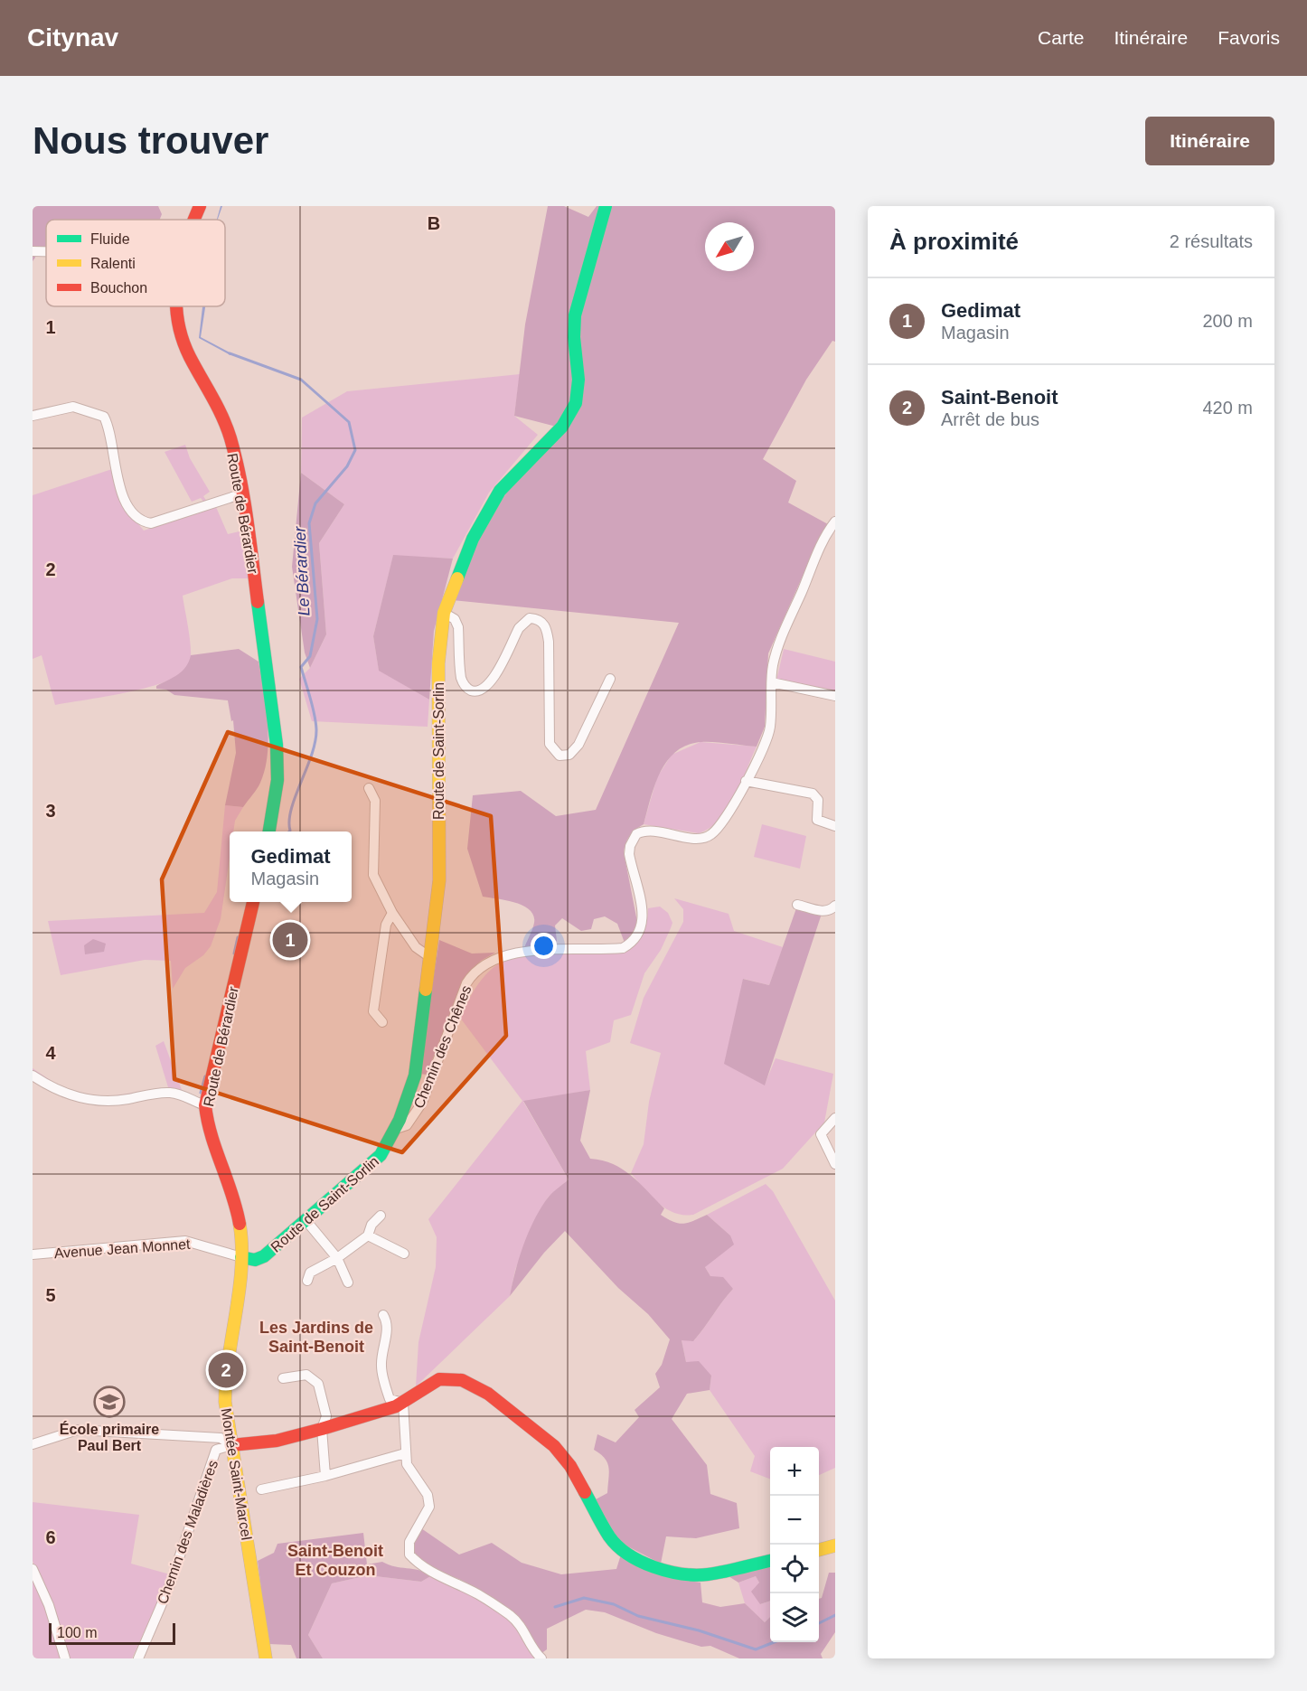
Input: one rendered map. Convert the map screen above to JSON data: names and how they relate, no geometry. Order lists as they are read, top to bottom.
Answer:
{
  "streets": {
    "street": [
      "Route de Bérardier",
      "Route de Saint-Sorlin",
      "Chemin des Chênes",
      "Avenue Jean Monnet",
      "Montée Saint-Marcel",
      "Chemin des Maladières"
    ]
  },
  "crossings": [
    ["Route de Bérardier", "Route de Saint-Sorlin"],
    ["Route de Bérardier", "Avenue Jean Monnet"],
    ["Route de Bérardier", "Montée Saint-Marcel"],
    ["Route de Saint-Sorlin", "Chemin des Chênes"],
    ["Route de Saint-Sorlin", "Avenue Jean Monnet"],
    ["Route de Saint-Sorlin", "Montée Saint-Marcel"],
    ["Avenue Jean Monnet", "Montée Saint-Marcel"],
    ["Montée Saint-Marcel", "Chemin des Maladières"]
  ],
  "districts": ["Les Jardins de Saint-Benoit", "Saint-Benoit Et Couzon"],
  "water": ["Le Bérardier"],
  "places": {
    "school or university": ["École primaire Paul Bert"]
  },
  "legend": ["Fluide", "Ralenti", "Bouchon"],
  "scale_bar": "100 m",
  "north": "bottom left",
  "page": {
    "header": "Citynav",
    "nav": ["Carte", "Itinéraire", "Favoris"],
    "buttons": "Itinéraire",
    "title": "Nous trouver",
    "heading": ["À proximité", "2 résultats"],
    "list": [
      {
        "mark": "1",
        "name": "Gedimat",
        "note": "Magasin",
        "value": "200 m"
      },
      {
        "mark": "2",
        "name": "Saint-Benoit",
        "note": "Arrêt de bus",
        "value": "420 m"
      }
    ],
    "popup": ["Gedimat", "Magasin"],
    "pins": ["1", "2"],
    "map_buttons": ["+", "−"],
    "scale": "100 m"
  },
  "grid": {
    "columns": ["B"],
    "rows": [
      "1",
      "2",
      "3",
      "4",
      "5",
      "6"
    ]
  }
}
